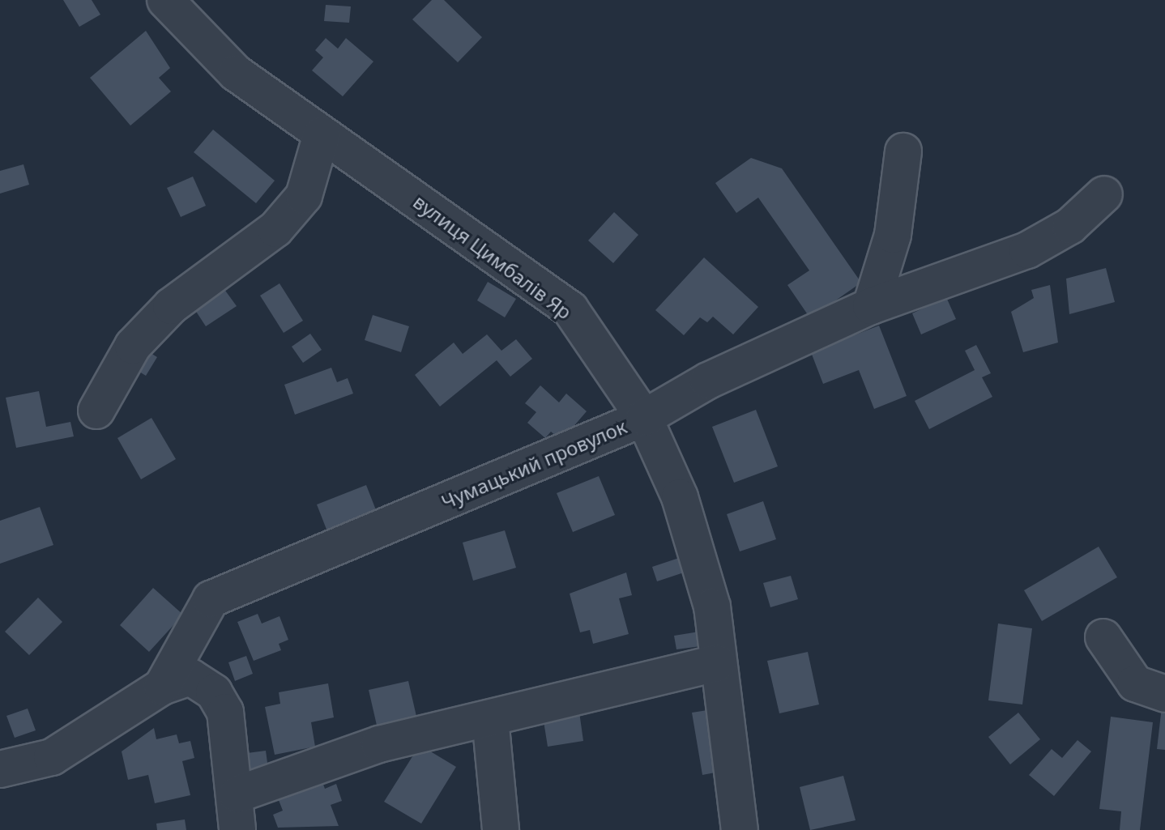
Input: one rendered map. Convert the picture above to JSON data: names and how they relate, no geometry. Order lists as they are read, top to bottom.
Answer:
{
  "streets": {
    "street": ["вулиця Цимбалів Яр", "Чумацький провулок"]
  },
  "crossings": [
    ["вулиця Цимбалів Яр", "Чумацький провулок"]
  ]
}
